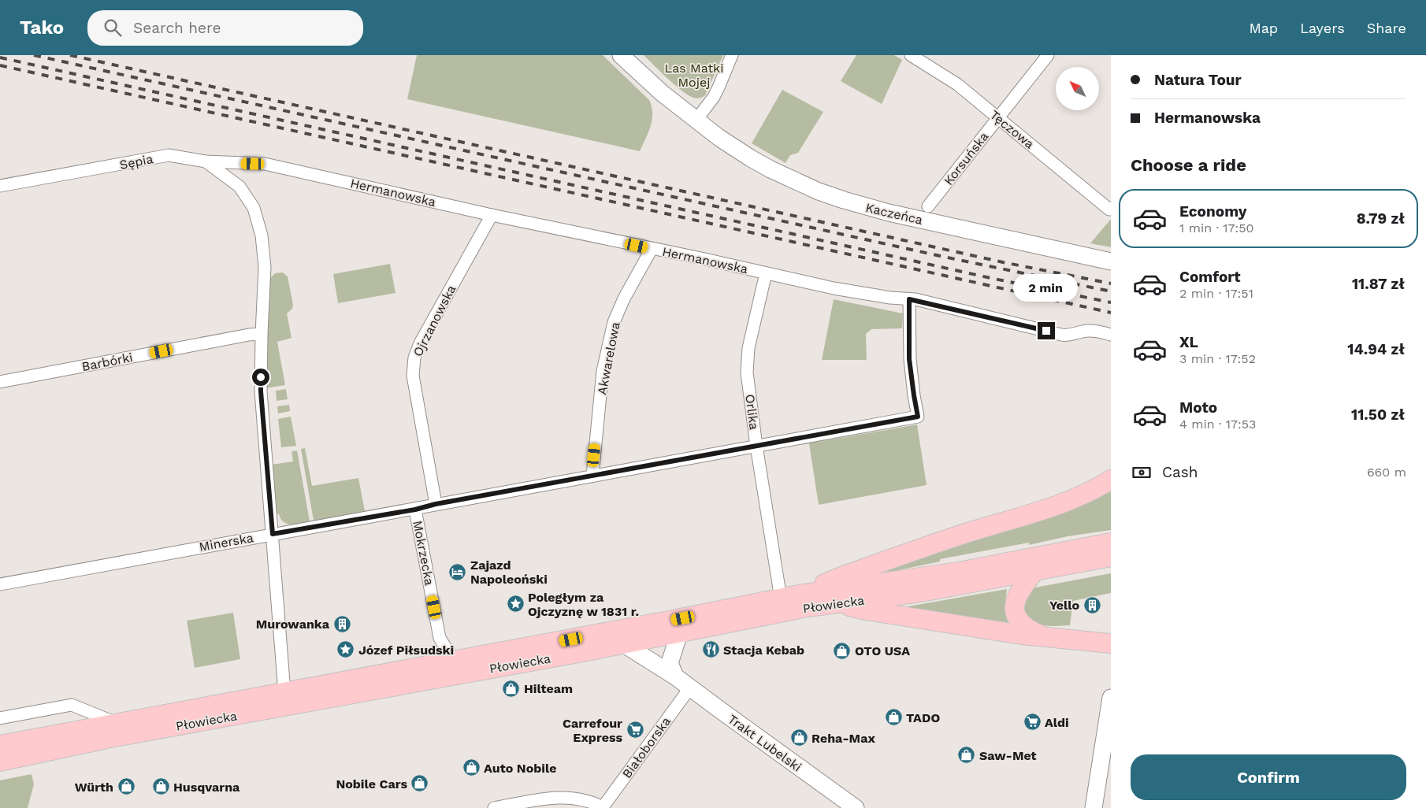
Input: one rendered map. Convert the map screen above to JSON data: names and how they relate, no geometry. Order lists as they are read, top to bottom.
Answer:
{
  "streets": {
    "main road": ["Płowiecka"],
    "street": [
      "Tęczowa",
      "Korsuńska",
      "Sępia",
      "Hermanowska",
      "Kaczeńca",
      "Ojrzanowska",
      "Akwarelowa",
      "Barbórki",
      "Orlika",
      "Minerska",
      "Mokrzecka",
      "Trakt Lubelski",
      "Białoborska"
    ]
  },
  "crossings": [
    ["Tęczowa", "Korsuńska"],
    ["Sępia", "Hermanowska"],
    ["Sępia", "Barbórki"],
    ["Sępia", "Minerska"],
    ["Sępia", "Płowiecka"],
    ["Hermanowska", "Ojrzanowska"],
    ["Hermanowska", "Akwarelowa"],
    ["Hermanowska", "Orlika"],
    ["Hermanowska", "Minerska"],
    ["Ojrzanowska", "Minerska"],
    ["Akwarelowa", "Minerska"],
    ["Orlika", "Minerska"],
    ["Orlika", "Płowiecka"],
    ["Minerska", "Mokrzecka"],
    ["Mokrzecka", "Płowiecka"],
    ["Płowiecka", "Trakt Lubelski"],
    ["Trakt Lubelski", "Białoborska"]
  ],
  "parks": ["Las Matki Mojej"],
  "places": {
    "hotel": ["Zajazd Napoleoński"],
    "place": ["Poległym za Ojczyznę w 1831 r.", "Józef Piłsudski"],
    "building": ["Yello", "Murowanka"],
    "restaurant": ["Stacja Kebab"],
    "shop": [
      "OTO USA",
      "Hilteam",
      "TADO",
      "Reha-Max",
      "Saw-Met",
      "Auto Nobile",
      "Nobile Cars",
      "Würth",
      "Husqvarna"
    ],
    "supermarket": ["Aldi", "Carrefour Express"]
  },
  "north": "top left",
  "page": {
    "header": "Tako",
    "search": "Search here",
    "nav": ["Map", "Layers", "Share"],
    "banner": ["Natura Tour", "Hermanowska"],
    "heading": "Choose a ride",
    "list": [
      {
        "name": "Economy",
        "note": "1 min · 17:50",
        "value": "8.79 zł"
      },
      {
        "name": "Comfort",
        "note": "2 min · 17:51",
        "value": "11.87 zł"
      },
      {
        "name": "XL",
        "note": "3 min · 17:52",
        "value": "14.94 zł"
      },
      {
        "name": "Moto",
        "note": "4 min · 17:53",
        "value": "11.50 zł"
      }
    ],
    "bubble": "2 min",
    "pay": ["Cash", "660 m"],
    "buttons": "Confirm"
  }
}
